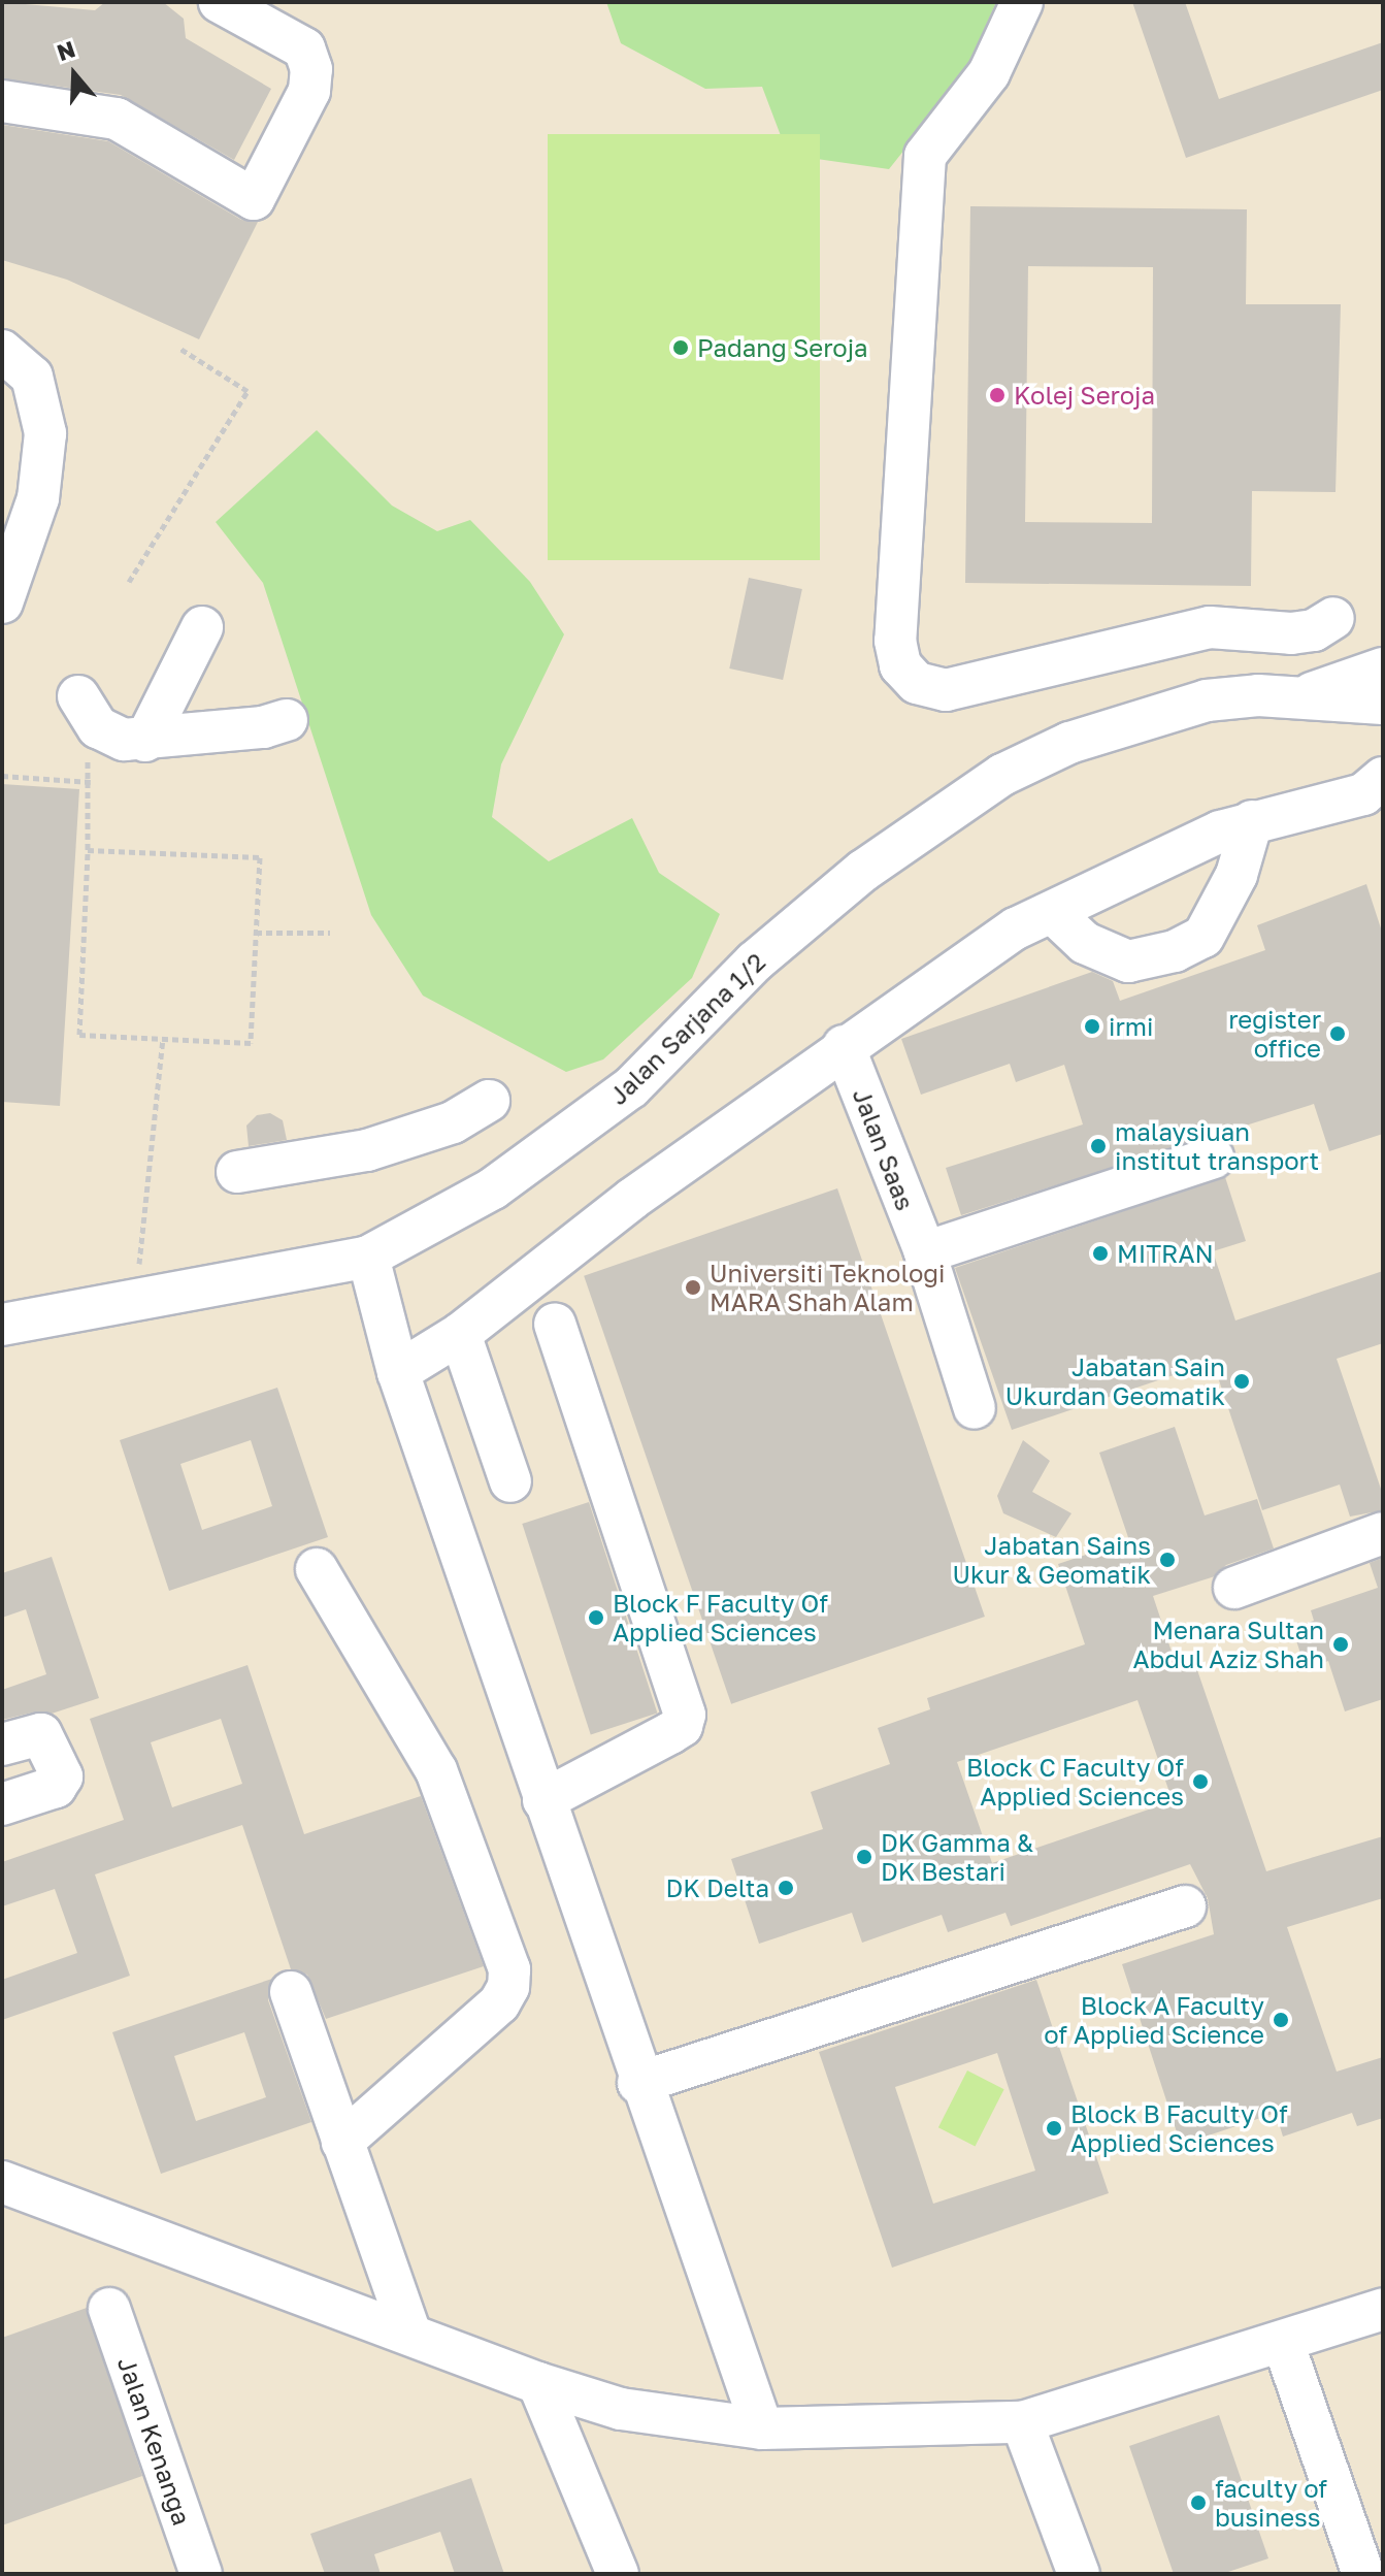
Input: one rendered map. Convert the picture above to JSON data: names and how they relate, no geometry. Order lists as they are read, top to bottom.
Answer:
{
  "streets": {
    "street": ["Jalan Sarjana 1/2", "Jalan Saas", "Jalan Kenanga"]
  },
  "places": [
    "Padang Seroja",
    "Kolej Seroja",
    "irmi",
    "register office",
    "malaysiuan institut transport",
    "MITRAN",
    "Universiti Teknologi MARA Shah Alam",
    "Jabatan Sain Ukurdan Geomatik",
    "Jabatan Sains Ukur & Geomatik",
    "Block F Faculty Of Applied Sciences",
    "Menara Sultan Abdul Aziz Shah",
    "Block C Faculty Of Applied Sciences",
    "DK Gamma & DK Bestari",
    "DK Delta",
    "Block A Faculty of Applied Science",
    "Block B Faculty Of Applied Sciences",
    "faculty of business"
  ],
  "north": "top"
}
